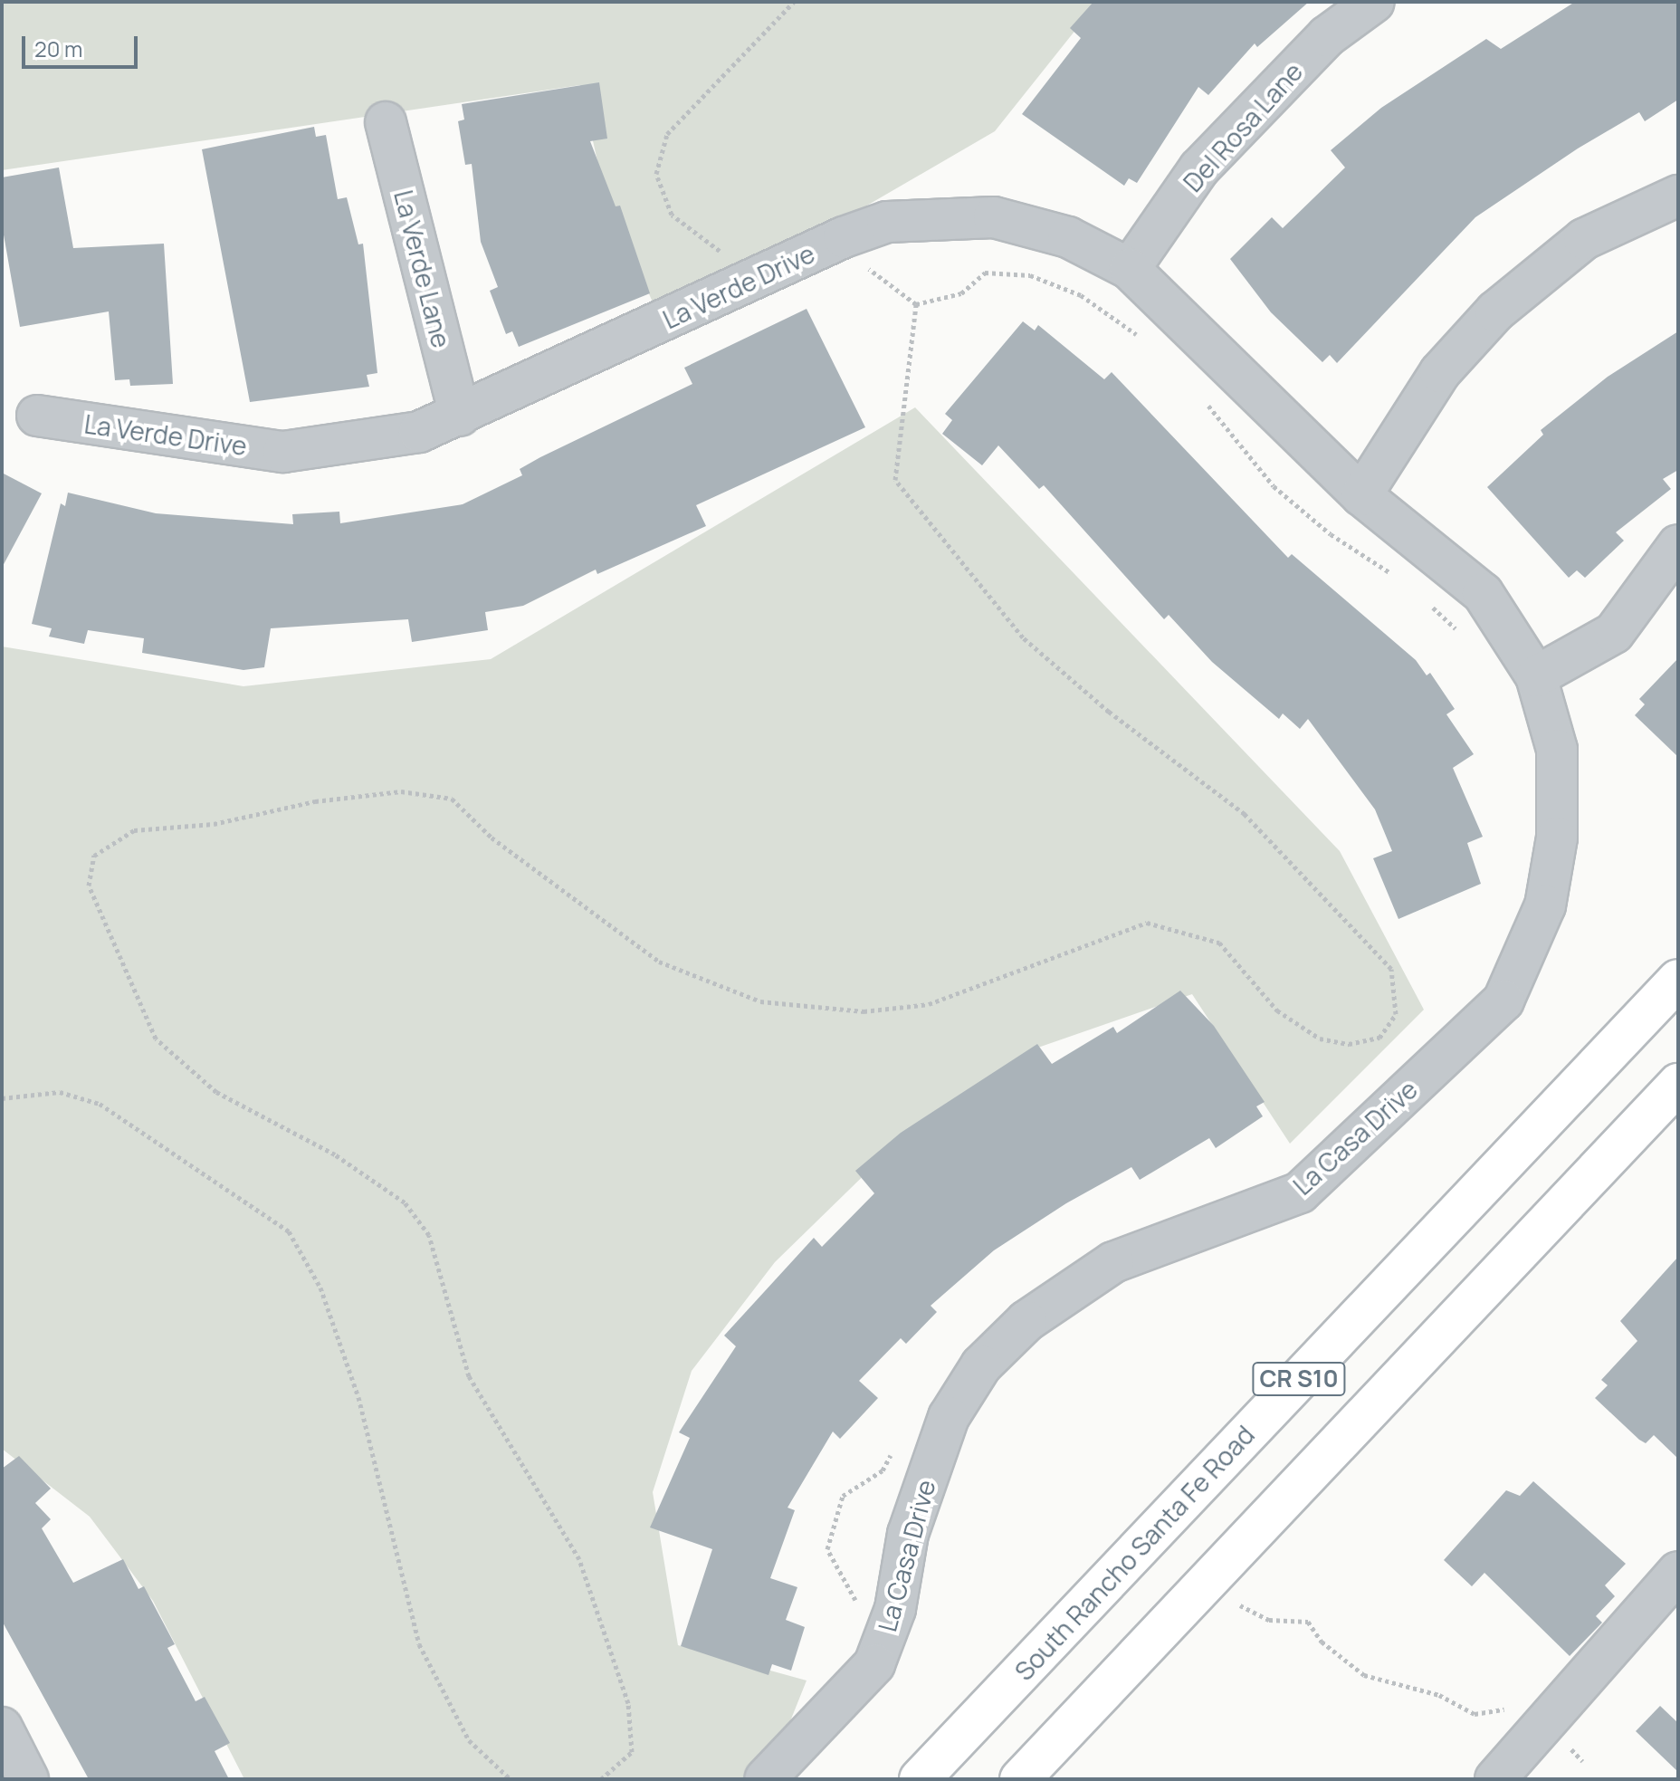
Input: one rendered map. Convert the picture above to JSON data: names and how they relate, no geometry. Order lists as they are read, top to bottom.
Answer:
{
  "streets": {
    "main road": ["CR S10", "South Rancho Santa Fe Road"],
    "street": [
      "Del Rosa Lane",
      "La Verde Lane",
      "La Verde Drive",
      "La Casa Drive"
    ]
  },
  "crossings": [
    ["Del Rosa Lane", "La Verde Drive"],
    ["La Verde Lane", "La Verde Drive"],
    ["La Verde Drive", "La Casa Drive"]
  ],
  "scale_bar": "20 m"
}
